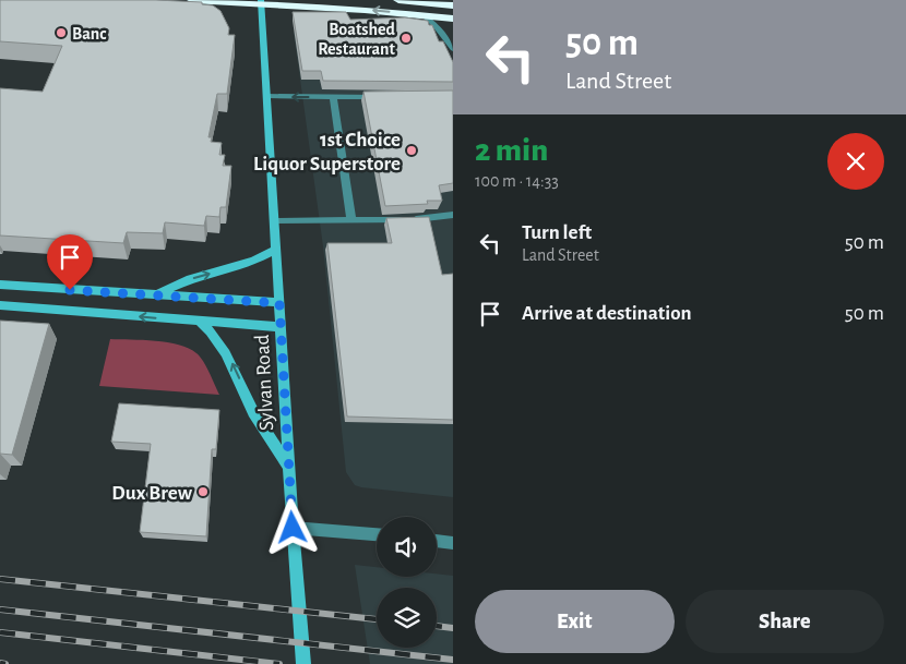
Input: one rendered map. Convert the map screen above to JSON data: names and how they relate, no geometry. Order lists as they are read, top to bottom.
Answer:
{
  "streets": {
    "main road": ["Sylvan Road"]
  },
  "places": [
    "Banc",
    "Boatshed Restaurant",
    "1st Choice Liquor Superstore",
    "Dux Brew"
  ],
  "page": {
    "turn": ["50 m", "Land Street"],
    "heading": ["2 min", "100 m · 14:33"],
    "list": [
      {
        "name": "Turn left",
        "note": "Land Street",
        "value": "50 m"
      },
      {
        "name": "Arrive at destination",
        "value": "50 m"
      }
    ],
    "buttons": ["Exit", "Share"]
  }
}
